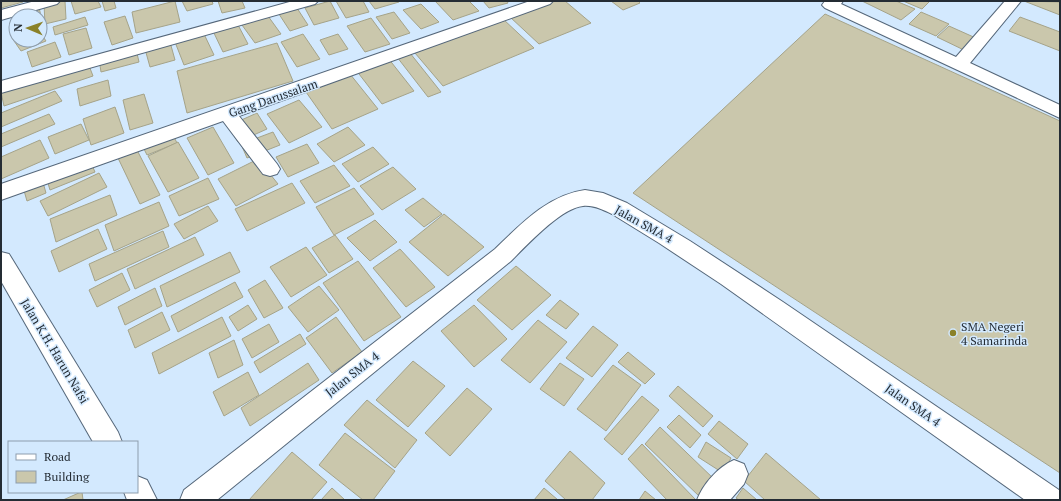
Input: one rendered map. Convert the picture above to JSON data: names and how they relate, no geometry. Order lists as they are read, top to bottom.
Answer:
{
  "streets": {
    "street": ["Gang Darussalam", "Jalan SMA 4", "Jalan K.H. Harun Nafsi"]
  },
  "places": ["SMA Negeri 4 Samarinda"],
  "legend": ["Road", "Building"],
  "north": "left"
}
